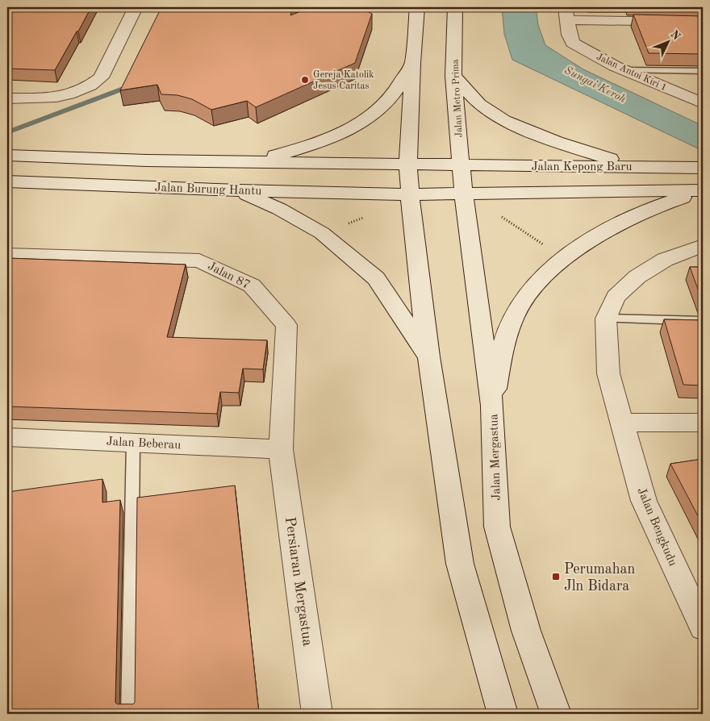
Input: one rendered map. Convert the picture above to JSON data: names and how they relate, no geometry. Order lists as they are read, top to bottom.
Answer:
{
  "streets": {
    "main road": [
      "Jalan Antoi Kiri 1",
      "Jalan Metro Prima",
      "Jalan Kepong Baru",
      "Jalan Burung Hantu",
      "Jalan 87",
      "Jalan Beberau",
      "Jalan Mergastua",
      "Jalan Bengkudu",
      "Persiaran Mergastua"
    ]
  },
  "crossings": [
    ["Jalan Metro Prima", "Jalan Kepong Baru"],
    ["Jalan Metro Prima", "Jalan Burung Hantu"],
    ["Jalan Metro Prima", "Jalan Mergastua"],
    ["Jalan Kepong Baru", "Jalan Burung Hantu"],
    ["Jalan Kepong Baru", "Jalan Mergastua"],
    ["Jalan Burung Hantu", "Jalan Mergastua"],
    ["Jalan 87", "Jalan Beberau"],
    ["Jalan 87", "Persiaran Mergastua"],
    ["Jalan Beberau", "Persiaran Mergastua"]
  ],
  "water": ["Sungai Keroh"],
  "places": {
    "other": ["Gereja Katolik Jesus Caritas"],
    "transit": ["Perumahan Jln Bidara"]
  },
  "north": "top right"
}
